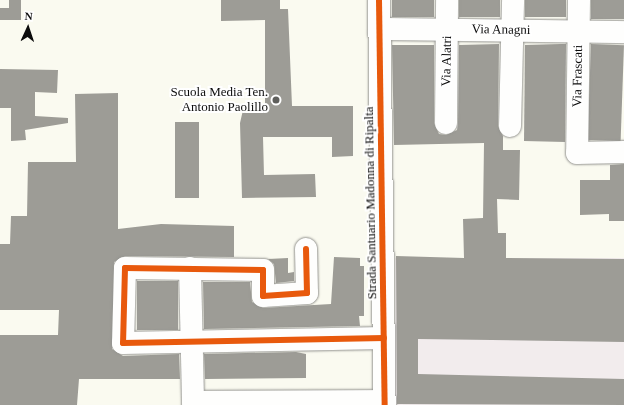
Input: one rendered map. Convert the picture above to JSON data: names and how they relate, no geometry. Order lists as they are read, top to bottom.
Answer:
{
  "streets": {
    "street": [
      "Via Anagni",
      "Via Alatri",
      "Via Frascati",
      "Strada Santuario Madonna di Ripalta"
    ]
  },
  "crossings": [
    ["Via Anagni", "Via Alatri"],
    ["Via Anagni", "Via Frascati"],
    ["Via Anagni", "Strada Santuario Madonna di Ripalta"]
  ],
  "places": ["Scuola Media Ten. Antonio Paolillo"],
  "north": "top"
}
